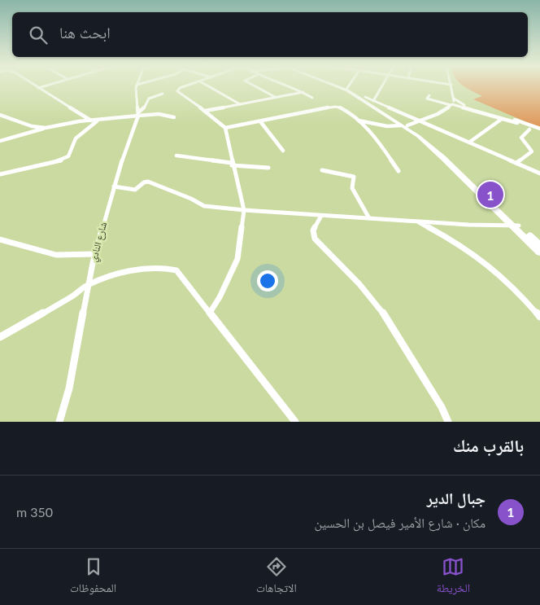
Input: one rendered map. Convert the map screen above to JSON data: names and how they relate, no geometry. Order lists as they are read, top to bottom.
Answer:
{
  "streets": {
    "street": ["شارع النادي"]
  },
  "page": {
    "search": "ابحث هنا",
    "pins": "1",
    "heading": "بالقرب منك",
    "list": [
      {
        "mark": "1",
        "name": "جبال الدير",
        "note": "مكان · شارع الأمير فيصل بن الحسين",
        "value": "350 m"
      }
    ],
    "nav": ["الخريطة", "الاتجاهات", "المحفوظات"]
  }
}
